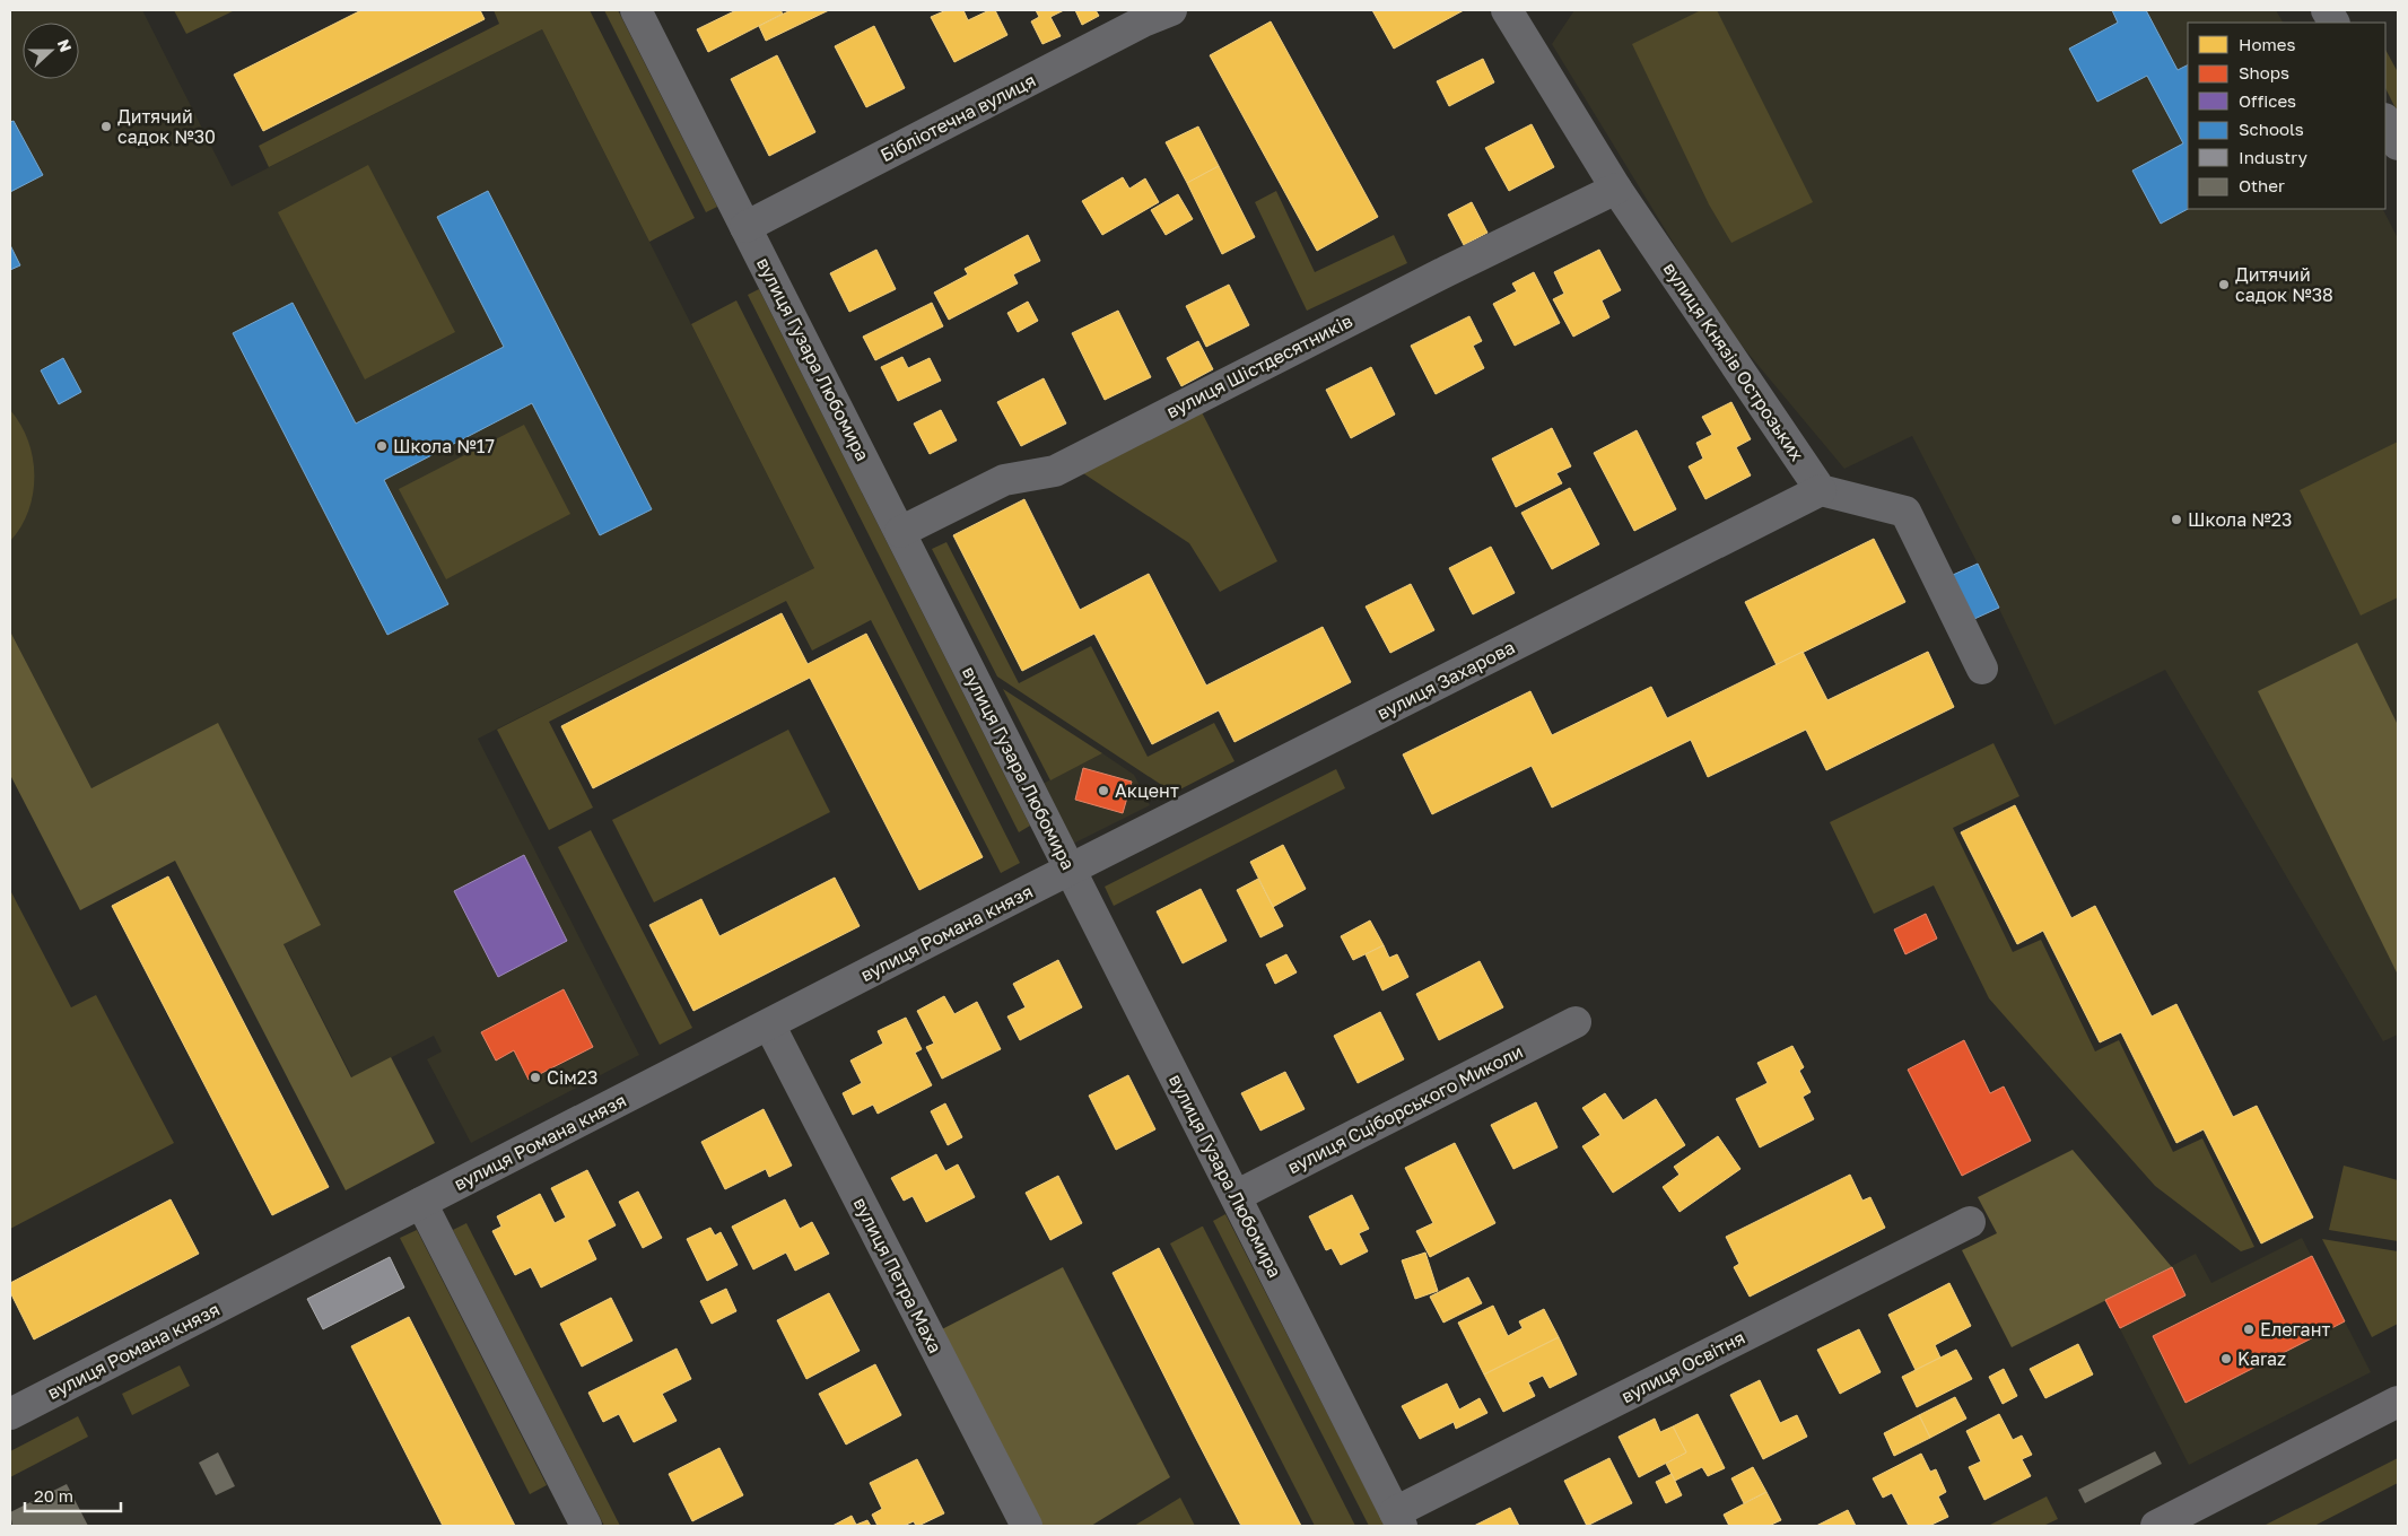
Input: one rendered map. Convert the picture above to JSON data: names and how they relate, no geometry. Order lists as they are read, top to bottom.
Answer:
{
  "streets": {
    "street": [
      "Бібліотечна вулиця",
      "вулиця Гузара Любомира",
      "вулиця Князів Острозьких",
      "вулиця Шістдесятників",
      "вулиця Захарова",
      "вулиця Романа князя",
      "вулиця Сціборського Миколи",
      "вулиця Петра Маха",
      "вулиця Освітня"
    ]
  },
  "crossings": [
    ["Бібліотечна вулиця", "вулиця Гузара Любомира"],
    ["вулиця Гузара Любомира", "вулиця Шістдесятників"],
    ["вулиця Гузара Любомира", "вулиця Захарова"],
    ["вулиця Гузара Любомира", "вулиця Романа князя"],
    ["вулиця Гузара Любомира", "вулиця Сціборського Миколи"],
    ["вулиця Гузара Любомира", "вулиця Освітня"],
    ["вулиця Князів Острозьких", "вулиця Шістдесятників"],
    ["вулиця Князів Острозьких", "вулиця Захарова"],
    ["вулиця Захарова", "вулиця Романа князя"],
    ["вулиця Романа князя", "вулиця Петра Маха"]
  ],
  "places": [
    "Дитячий садок №30",
    "Дитячий садок №38",
    "Школа №17",
    "Школа №23",
    "Акцент",
    "Сім23",
    "Елегант",
    "Karaz"
  ],
  "legend": [
    "Homes",
    "Shops",
    "Offices",
    "Schools",
    "Industry",
    "Other"
  ],
  "scale_bar": "20 m",
  "north": "right"
}
